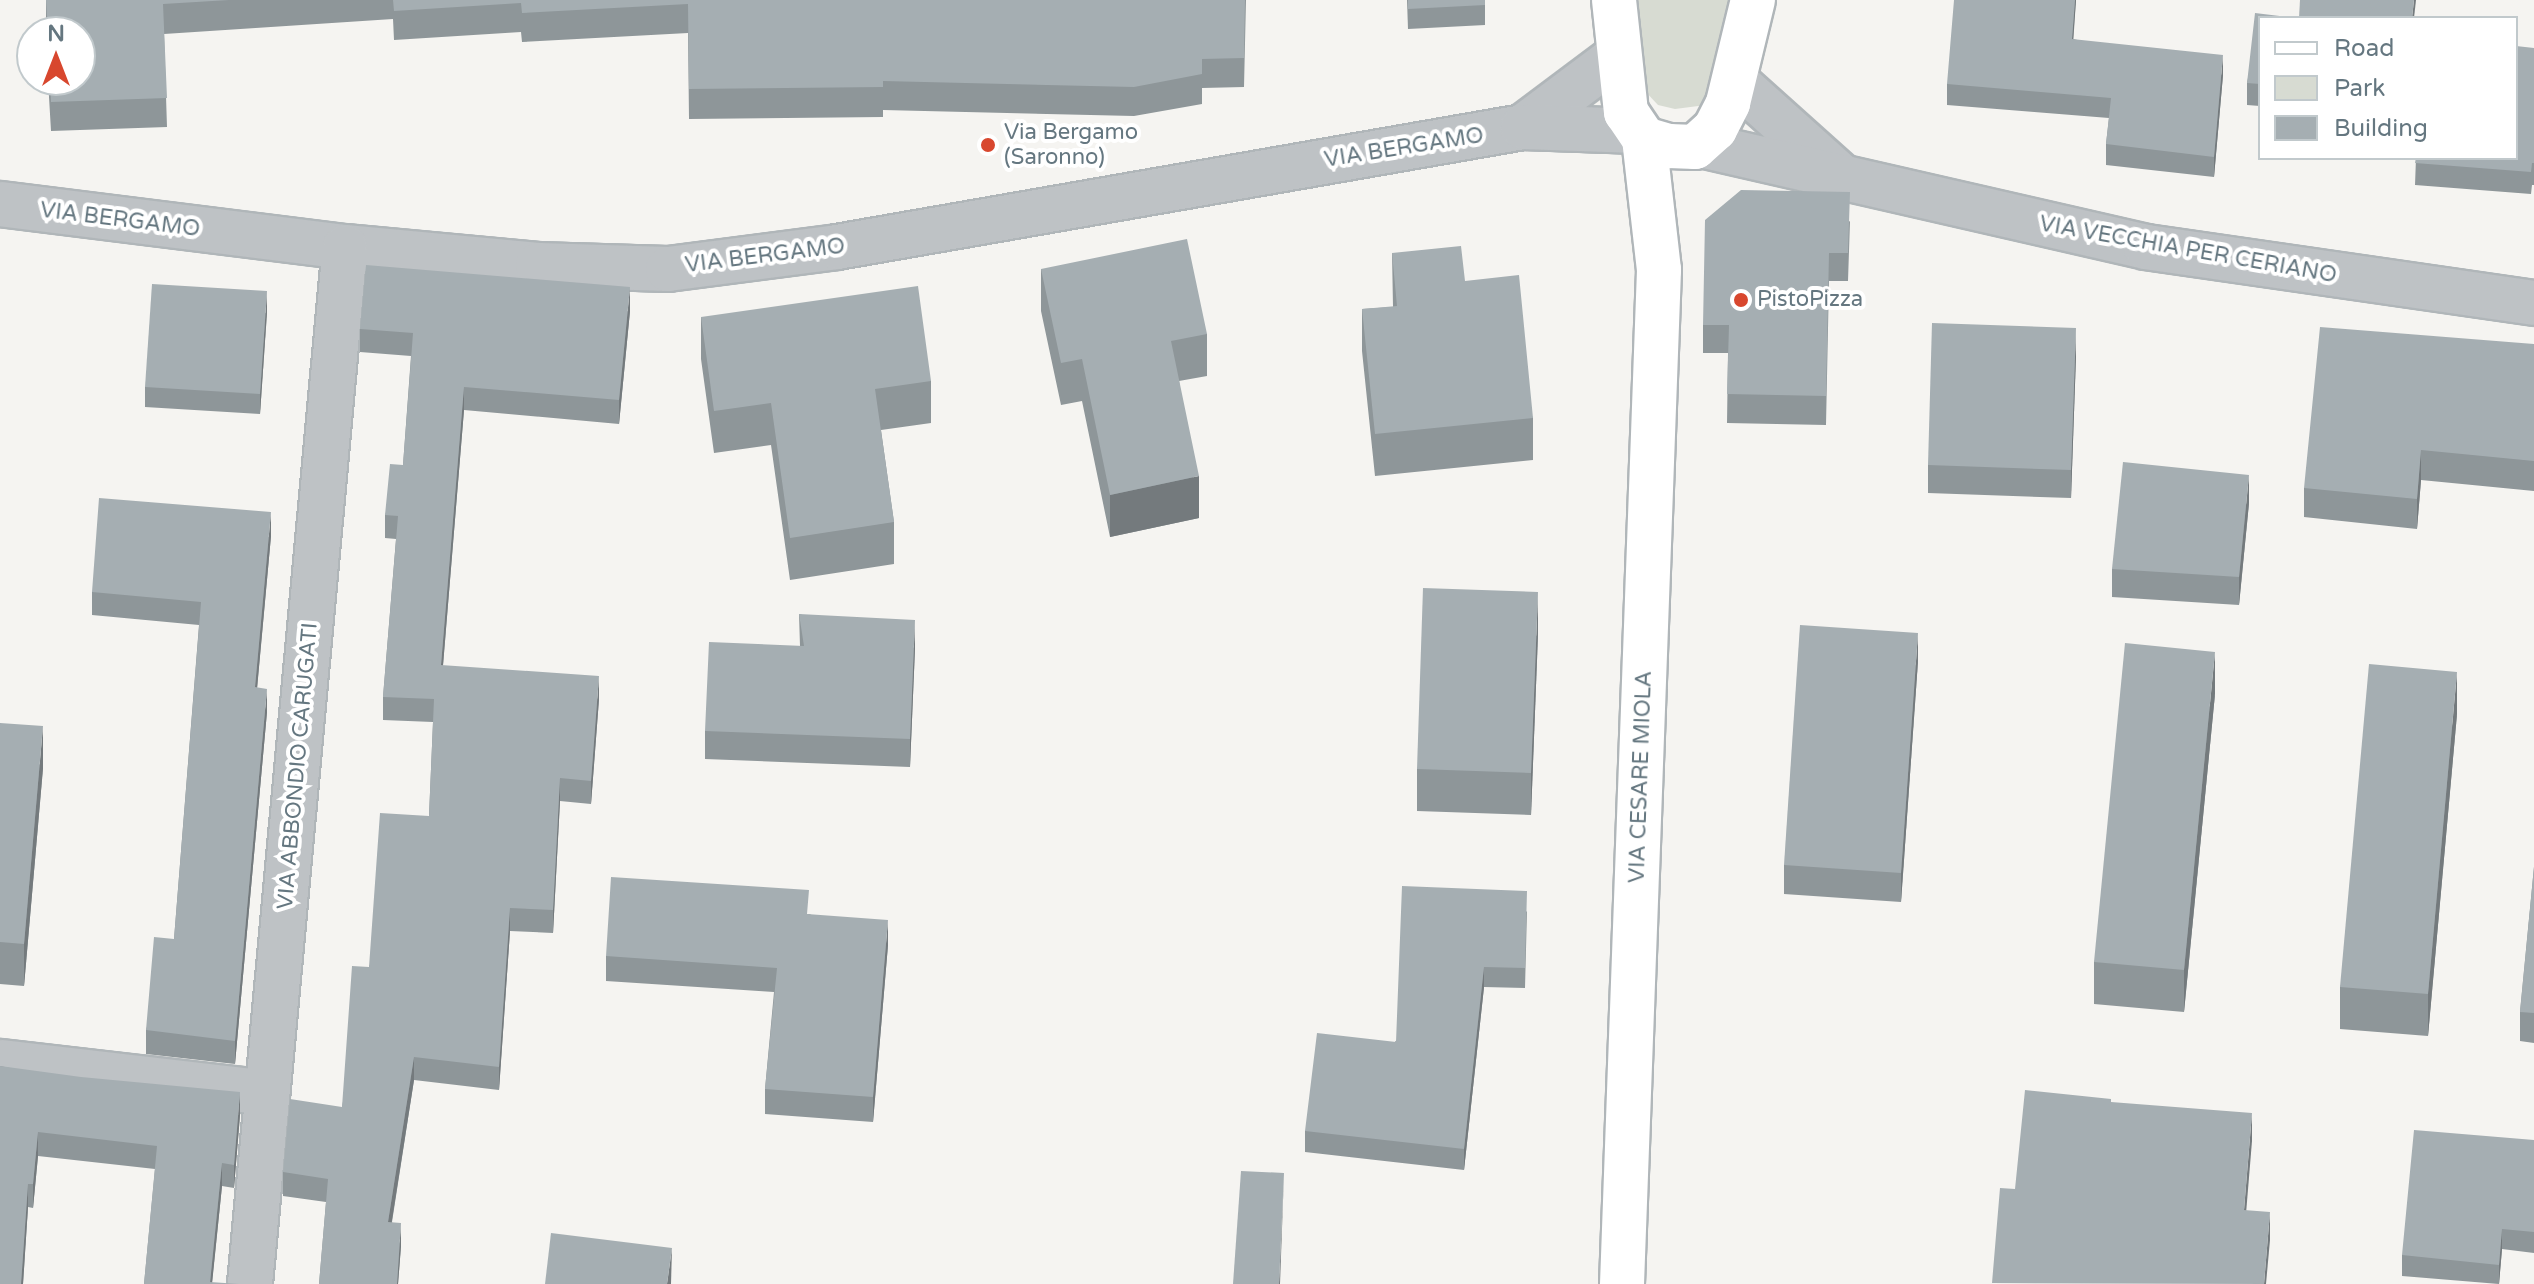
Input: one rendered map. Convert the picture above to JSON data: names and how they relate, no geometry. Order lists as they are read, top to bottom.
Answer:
{
  "streets": {
    "street": [
      "VIA BERGAMO",
      "VIA VECCHIA PER CERIANO",
      "VIA ABBONDIO CARUGATI",
      "VIA CESARE MIOLA"
    ]
  },
  "crossings": [
    ["VIA BERGAMO", "VIA ABBONDIO CARUGATI"],
    ["VIA BERGAMO", "VIA CESARE MIOLA"],
    ["VIA VECCHIA PER CERIANO", "VIA CESARE MIOLA"]
  ],
  "places": ["Via Bergamo (Saronno)", "PistoPizza"],
  "legend": ["Road", "Park", "Building"],
  "north": "top"
}
